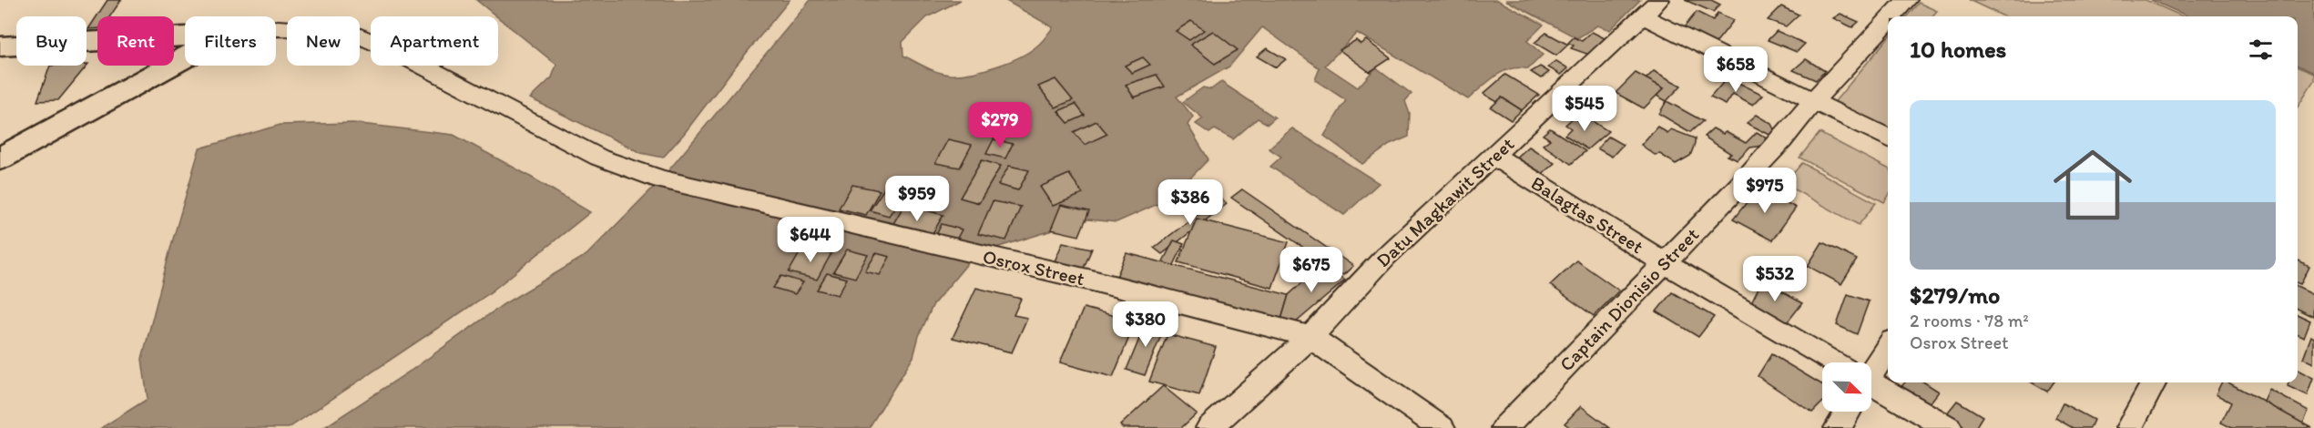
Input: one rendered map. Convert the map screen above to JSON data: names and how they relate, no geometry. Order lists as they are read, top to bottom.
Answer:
{
  "streets": {
    "street": [
      "Datu Magkawit Street",
      "Balagtas Street",
      "Osrox Street",
      "Captain Dionisio Street"
    ]
  },
  "crossings": [
    ["Datu Magkawit Street", "Balagtas Street"],
    ["Datu Magkawit Street", "Osrox Street"],
    ["Balagtas Street", "Captain Dionisio Street"]
  ],
  "north": "bottom right",
  "page": {
    "chip": [
      "Buy",
      "Rent",
      "Filters",
      "New",
      "Apartment"
    ],
    "heading": "10 homes",
    "price": [
      "$658",
      "$545",
      "$279",
      "$975",
      "$959",
      "$386",
      "$644",
      "$675",
      "$532",
      "$380"
    ],
    "list": [
      {
        "name": "$279/mo",
        "note": "2 rooms · 78 m² · Osrox Street"
      }
    ]
  }
}
